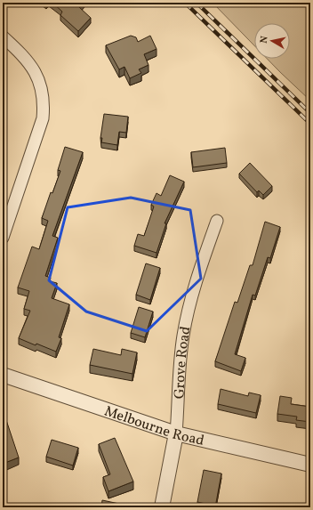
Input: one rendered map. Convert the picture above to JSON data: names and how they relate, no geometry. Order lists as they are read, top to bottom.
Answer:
{
  "streets": {
    "street": ["Grove Road", "Melbourne Road"]
  },
  "crossings": [
    ["Grove Road", "Melbourne Road"]
  ],
  "north": "left"
}
